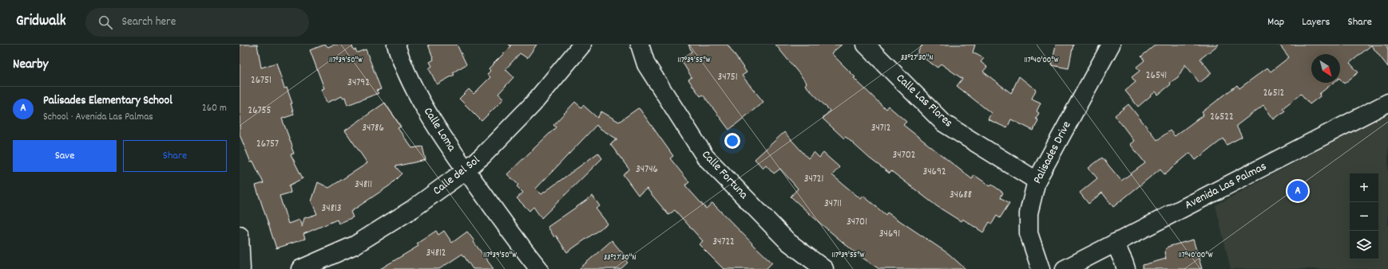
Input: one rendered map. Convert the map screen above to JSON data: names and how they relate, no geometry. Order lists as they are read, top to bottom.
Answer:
{
  "streets": {
    "street": [
      "Calle Las Flores",
      "Calle Loma",
      "Palisades Drive",
      "Calle Fortuna",
      "Calle del Sol",
      "Avenida Las Palmas"
    ]
  },
  "crossings": [
    ["Calle Las Flores", "Palisades Drive"],
    ["Calle Loma", "Calle del Sol"]
  ],
  "house_numbers": [
    "26541",
    "34751",
    "26751",
    "34792",
    "26512",
    "26755",
    "26522",
    "34786",
    "34712",
    "26757",
    "34702",
    "34746",
    "34692",
    "34721",
    "34811",
    "34688",
    "34711",
    "34813",
    "34701",
    "34691",
    "34722",
    "34812"
  ],
  "north": "bottom right",
  "page": {
    "header": "Gridwalk",
    "search": "Search here",
    "nav": ["Map", "Layers", "Share"],
    "heading": "Nearby",
    "list": [
      {
        "mark": "A",
        "name": "Palisades Elementary School",
        "note": "School · Avenida Las Palmas",
        "value": "260 m"
      }
    ],
    "buttons": ["Save", "Share"],
    "map_buttons": ["+", "−"],
    "pins": "A"
  },
  "coordinates": [
    "33°27'30\"N",
    "117°39'50\"W",
    "117°39'55\"W",
    "117°40'00\"W"
  ]
}
